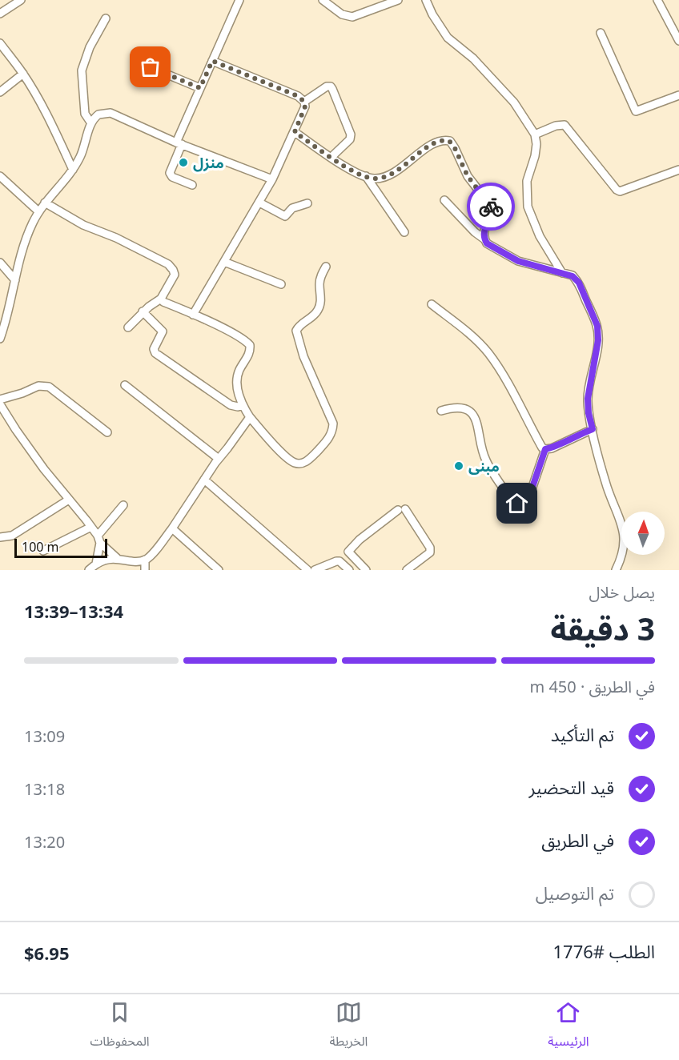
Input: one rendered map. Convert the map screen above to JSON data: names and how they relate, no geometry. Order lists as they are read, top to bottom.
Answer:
{
  "places": ["منزل", "مبنى"],
  "scale_bar": "100 m",
  "north": "top",
  "page": {
    "scale": "100 m",
    "heading": ["3 دقيقة", "يصل خلال", "13:34–13:39"],
    "panel": ["الطلب #1776", "$6.95"],
    "bar": "في الطريق · 450 m",
    "list": [
      ["تم التأكيد", "13:09"],
      ["قيد التحضير", "13:18"],
      ["في الطريق", "13:20"],
      "تم التوصيل"
    ],
    "tabs": ["الرئيسية", "الخريطة", "المحفوظات"]
  }
}
